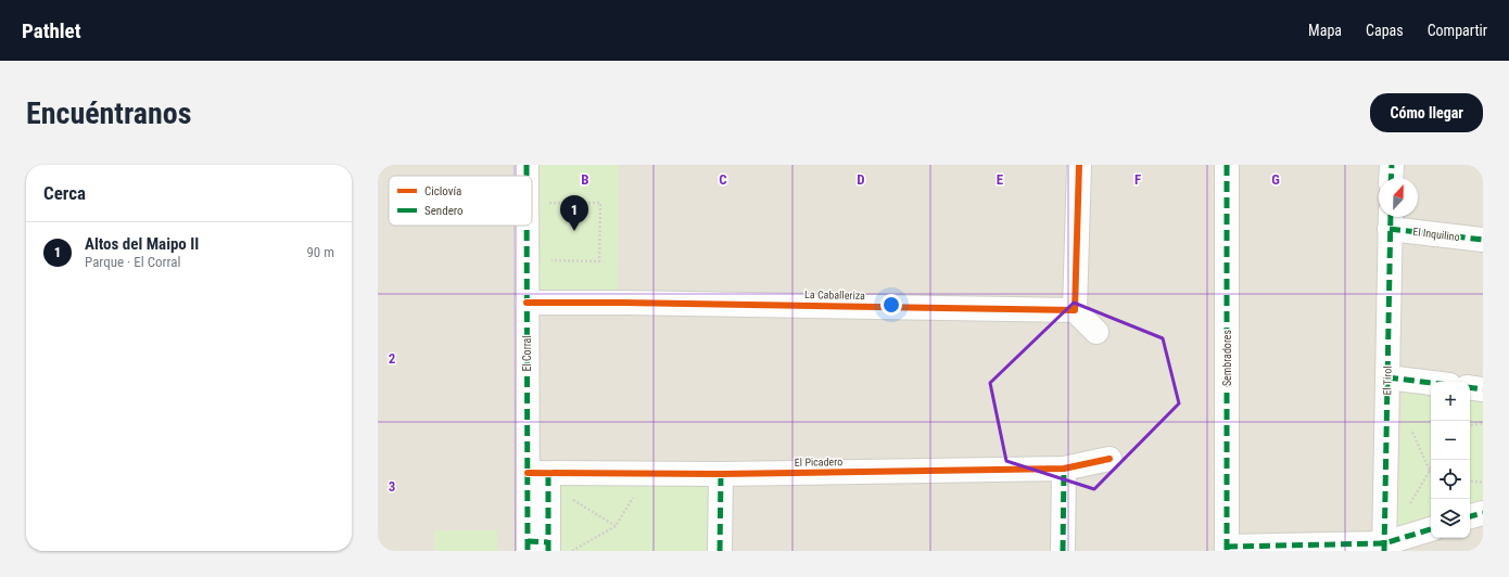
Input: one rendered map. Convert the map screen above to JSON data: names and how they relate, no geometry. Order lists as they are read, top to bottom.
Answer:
{
  "streets": {
    "street": [
      "El Inquilino",
      "La Caballeriza",
      "El Corral",
      "Sembradores",
      "El Tirol",
      "El Picadero"
    ]
  },
  "crossings": [
    ["El Inquilino", "El Tirol"],
    ["La Caballeriza", "El Corral"],
    ["El Corral", "El Picadero"]
  ],
  "legend": ["Ciclovía", "Sendero"],
  "north": "top",
  "page": {
    "header": "Pathlet",
    "nav": ["Mapa", "Capas", "Compartir"],
    "buttons": "Cómo llegar",
    "title": "Encuéntranos",
    "heading": "Cerca",
    "pins": "1",
    "list": [
      {
        "mark": "1",
        "name": "Altos del Maipo II",
        "note": "Parque · El Corral",
        "value": "90 m"
      }
    ],
    "map_buttons": ["+", "−"]
  },
  "grid": {
    "columns": [
      "B",
      "C",
      "D",
      "E",
      "F",
      "G"
    ],
    "rows": ["2", "3"]
  }
}
